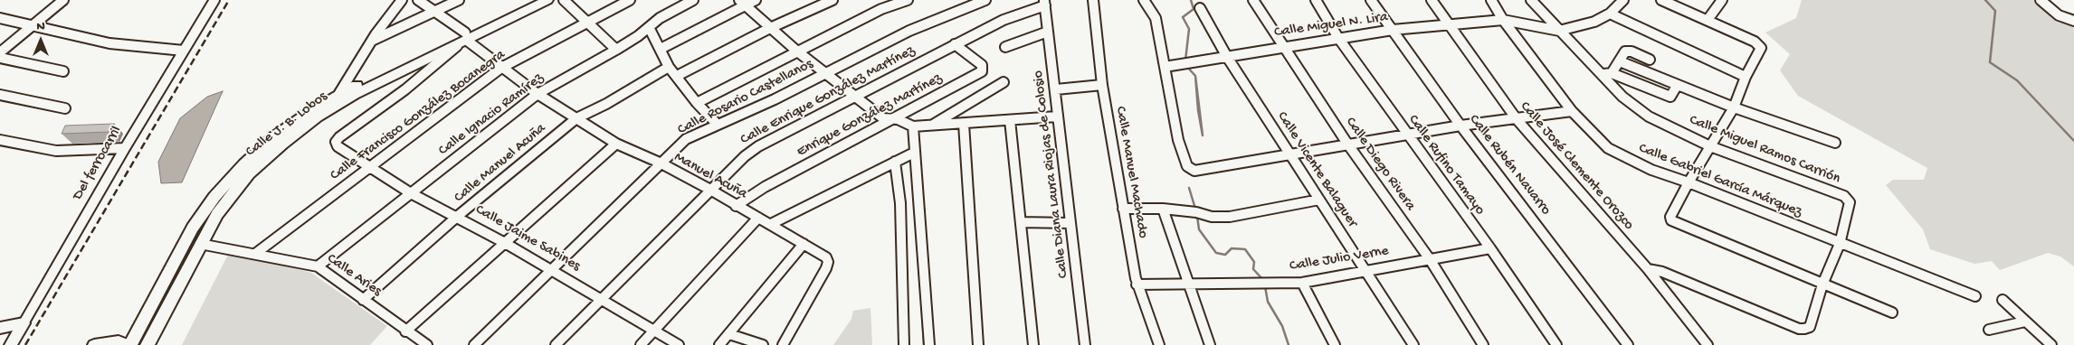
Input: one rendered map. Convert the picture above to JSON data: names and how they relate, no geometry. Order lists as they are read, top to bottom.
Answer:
{
  "streets": {
    "main road": ["Calle J. B. Lobos"],
    "street": [
      "Calle Miguel N. Lira",
      "Calle Enrique González Martínez",
      "Calle Rosario Castellanos",
      "Calle Ignacio Ramírez",
      "Calle Francisco González Bocanegra",
      "Enrique González Martínez",
      "Calle Miguel Ramos Carrión",
      "Del ferrocarril",
      "Calle Manuel Acuña",
      "Calle Diego Rivera",
      "Calle Rufino Tamayo",
      "Calle Rubén Navarro",
      "Calle José Clemente Orozco",
      "Calle Vicente Balaguer",
      "Calle Manuel Machado",
      "Calle Diana Laura Riojas de Colosio",
      "Manuel Acuña",
      "Calle Gabriel García Márquez",
      "Calle Jaime Sabines",
      "Calle Julio Verne",
      "Calle Aries"
    ]
  },
  "crossings": [
    ["Calle Miguel N. Lira", "Calle Miguel Ramos Carrión"],
    ["Calle Miguel N. Lira", "Calle Diego Rivera"],
    ["Calle Miguel N. Lira", "Calle Rufino Tamayo"],
    ["Calle Miguel N. Lira", "Calle Rubén Navarro"],
    ["Calle Miguel N. Lira", "Calle José Clemente Orozco"],
    ["Calle Miguel N. Lira", "Calle Vicente Balaguer"],
    ["Calle Miguel N. Lira", "Calle Gabriel García Márquez"],
    ["Calle Enrique González Martínez", "Enrique González Martínez"],
    ["Calle Enrique González Martínez", "Calle Diana Laura Riojas de Colosio"],
    ["Calle Enrique González Martínez", "Manuel Acuña"],
    ["Calle Enrique González Martínez", "Calle Jaime Sabines"],
    ["Calle Rosario Castellanos", "Manuel Acuña"],
    ["Calle Rosario Castellanos", "Calle Jaime Sabines"],
    ["Calle Ignacio Ramírez", "Manuel Acuña"],
    ["Calle Ignacio Ramírez", "Calle Jaime Sabines"],
    ["Calle Ignacio Ramírez", "Calle Aries"],
    ["Calle Francisco González Bocanegra", "Manuel Acuña"],
    ["Calle Francisco González Bocanegra", "Calle Jaime Sabines"],
    ["Calle Francisco González Bocanegra", "Calle Aries"],
    ["Enrique González Martínez", "Manuel Acuña"],
    ["Calle J. B. Lobos", "Manuel Acuña"],
    ["Calle J. B. Lobos", "Calle Jaime Sabines"],
    ["Calle J. B. Lobos", "Calle Aries"],
    ["Calle Miguel Ramos Carrión", "Calle Gabriel García Márquez"],
    ["Calle Manuel Acuña", "Manuel Acuña"],
    ["Calle Manuel Acuña", "Calle Jaime Sabines"],
    ["Calle Manuel Acuña", "Calle Aries"],
    ["Calle Diego Rivera", "Calle Julio Verne"],
    ["Calle Rufino Tamayo", "Calle Julio Verne"],
    ["Calle Vicente Balaguer", "Calle Julio Verne"],
    ["Calle Manuel Machado", "Calle Julio Verne"],
    ["Manuel Acuña", "Calle Jaime Sabines"]
  ],
  "north": "top"
}
